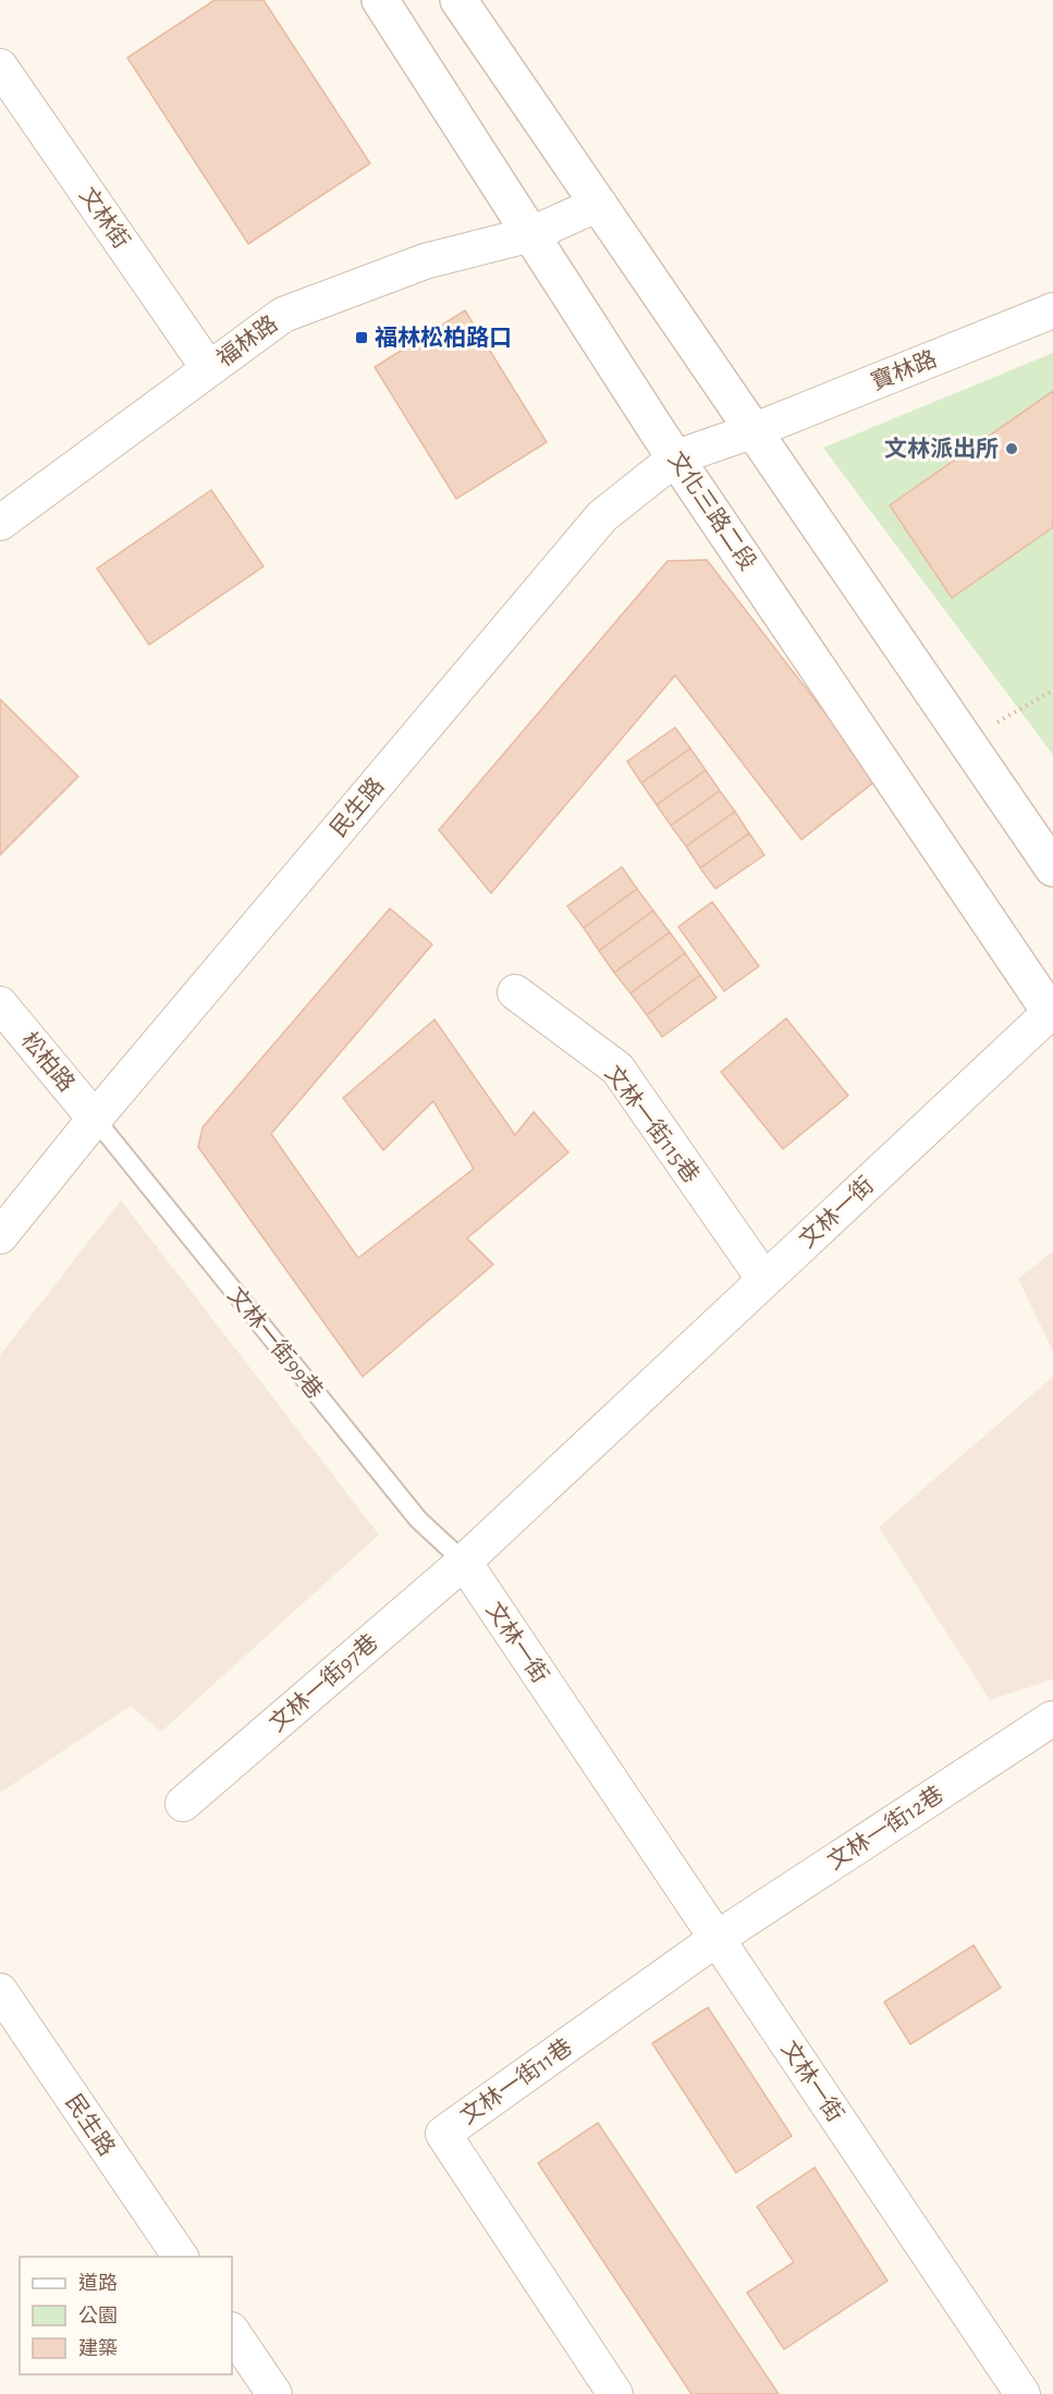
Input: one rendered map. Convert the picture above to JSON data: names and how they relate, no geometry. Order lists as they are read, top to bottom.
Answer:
{
  "streets": {
    "street": [
      "文林街",
      "福林路",
      "寶林路",
      "文化三路二段",
      "民生路",
      "松柏路",
      "文林一街115巷",
      "文林一街",
      "文林一街97巷",
      "文林一街12巷",
      "文林一街11巷"
    ],
    "lane": ["文林一街99巷"]
  },
  "crossings": [
    ["文林街", "福林路"],
    ["福林路", "文化三路二段"],
    ["寶林路", "民生路"],
    ["文化三路二段", "民生路"],
    ["文化三路二段", "文林一街"],
    ["民生路", "松柏路"],
    ["民生路", "文林一街99巷"],
    ["松柏路", "文林一街99巷"],
    ["文林一街115巷", "文林一街"],
    ["文林一街", "文林一街99巷"],
    ["文林一街", "文林一街97巷"],
    ["文林一街", "文林一街12巷"],
    ["文林一街", "文林一街11巷"],
    ["文林一街99巷", "文林一街97巷"],
    ["文林一街12巷", "文林一街11巷"]
  ],
  "places": {
    "transit": ["福林松柏路口"],
    "other": ["文林派出所"]
  },
  "legend": ["道路", "公園", "建築"]
}
